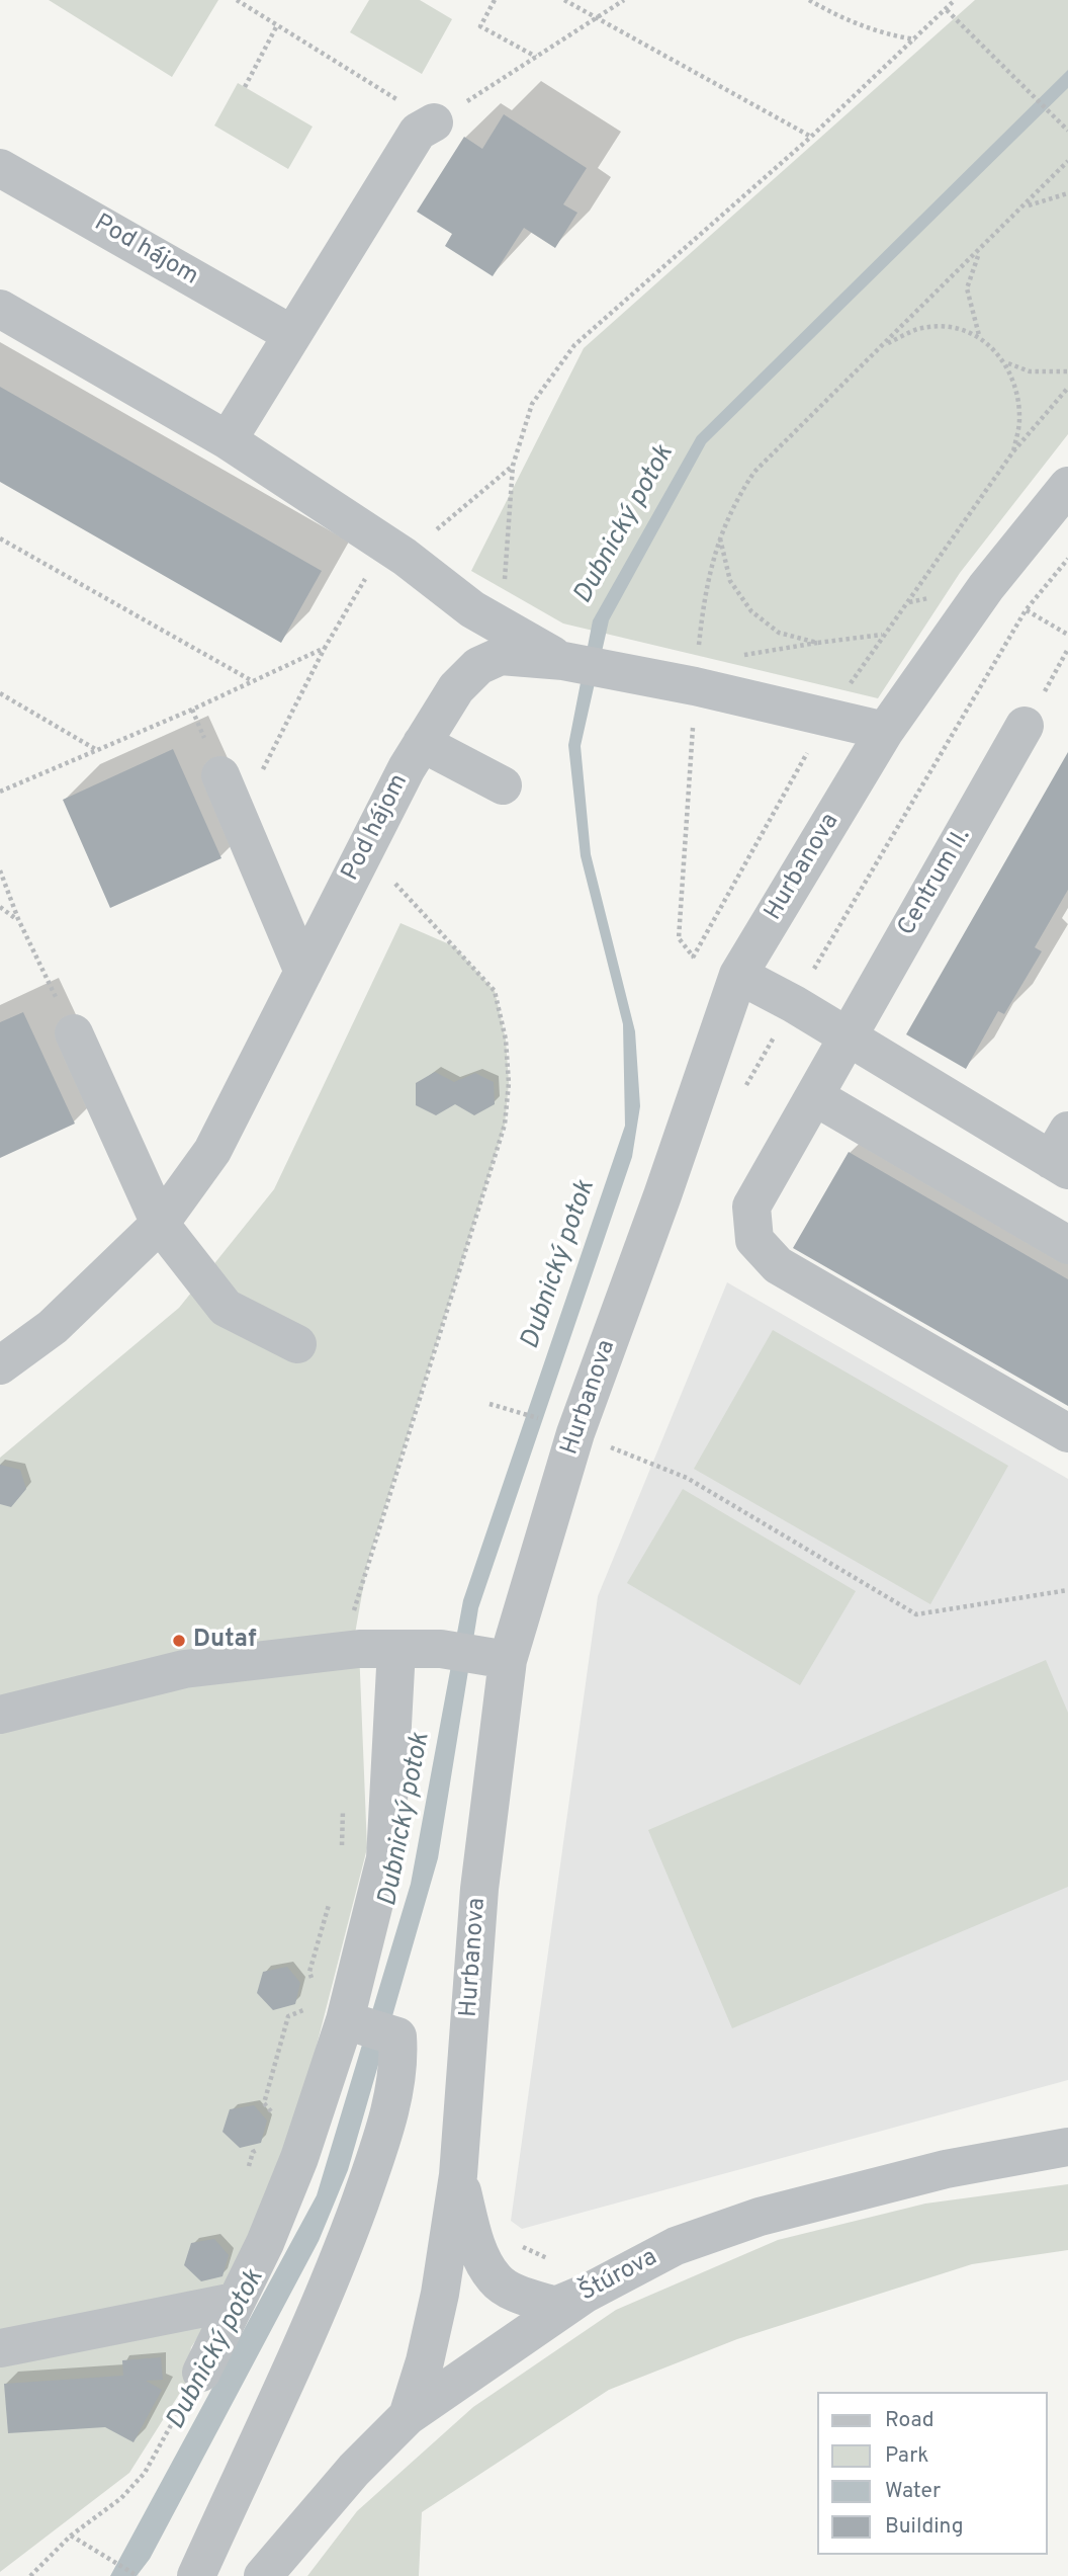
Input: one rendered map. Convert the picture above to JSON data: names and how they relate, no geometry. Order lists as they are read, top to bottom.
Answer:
{
  "streets": {
    "street": [
      "Pod hájom",
      "Hurbanova",
      "Centrum II.",
      "Štúrova"
    ]
  },
  "crossings": [
    ["Hurbanova", "Štúrova"]
  ],
  "water": ["Dubnický potok"],
  "places": ["Dutaf"],
  "legend": [
    "Road",
    "Park",
    "Water",
    "Building"
  ]
}
